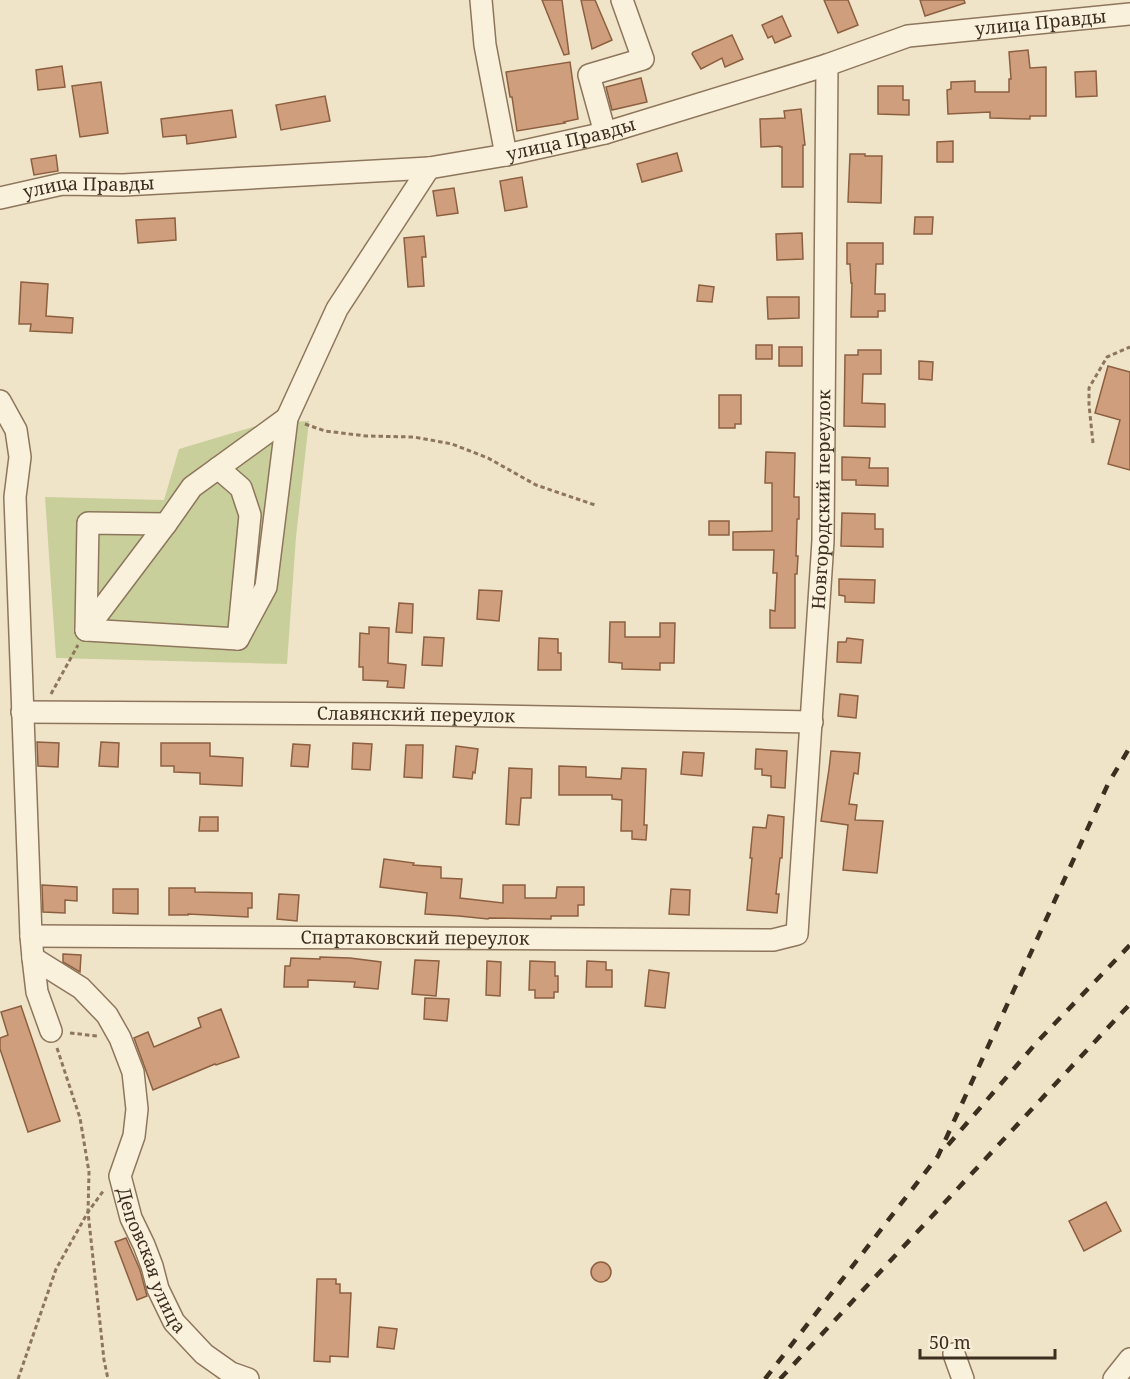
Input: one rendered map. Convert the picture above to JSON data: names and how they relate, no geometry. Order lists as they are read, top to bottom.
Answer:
{
  "streets": {
    "street": [
      "улица Правды",
      "Новгородский переулок",
      "Славянский переулок",
      "Спартаковский переулок",
      "Деповская улица"
    ]
  },
  "crossings": [
    ["улица Правды", "Новгородский переулок"],
    ["Новгородский переулок", "Славянский переулок"],
    ["Новгородский переулок", "Спартаковский переулок"]
  ],
  "scale_bar": "50 m"
}
